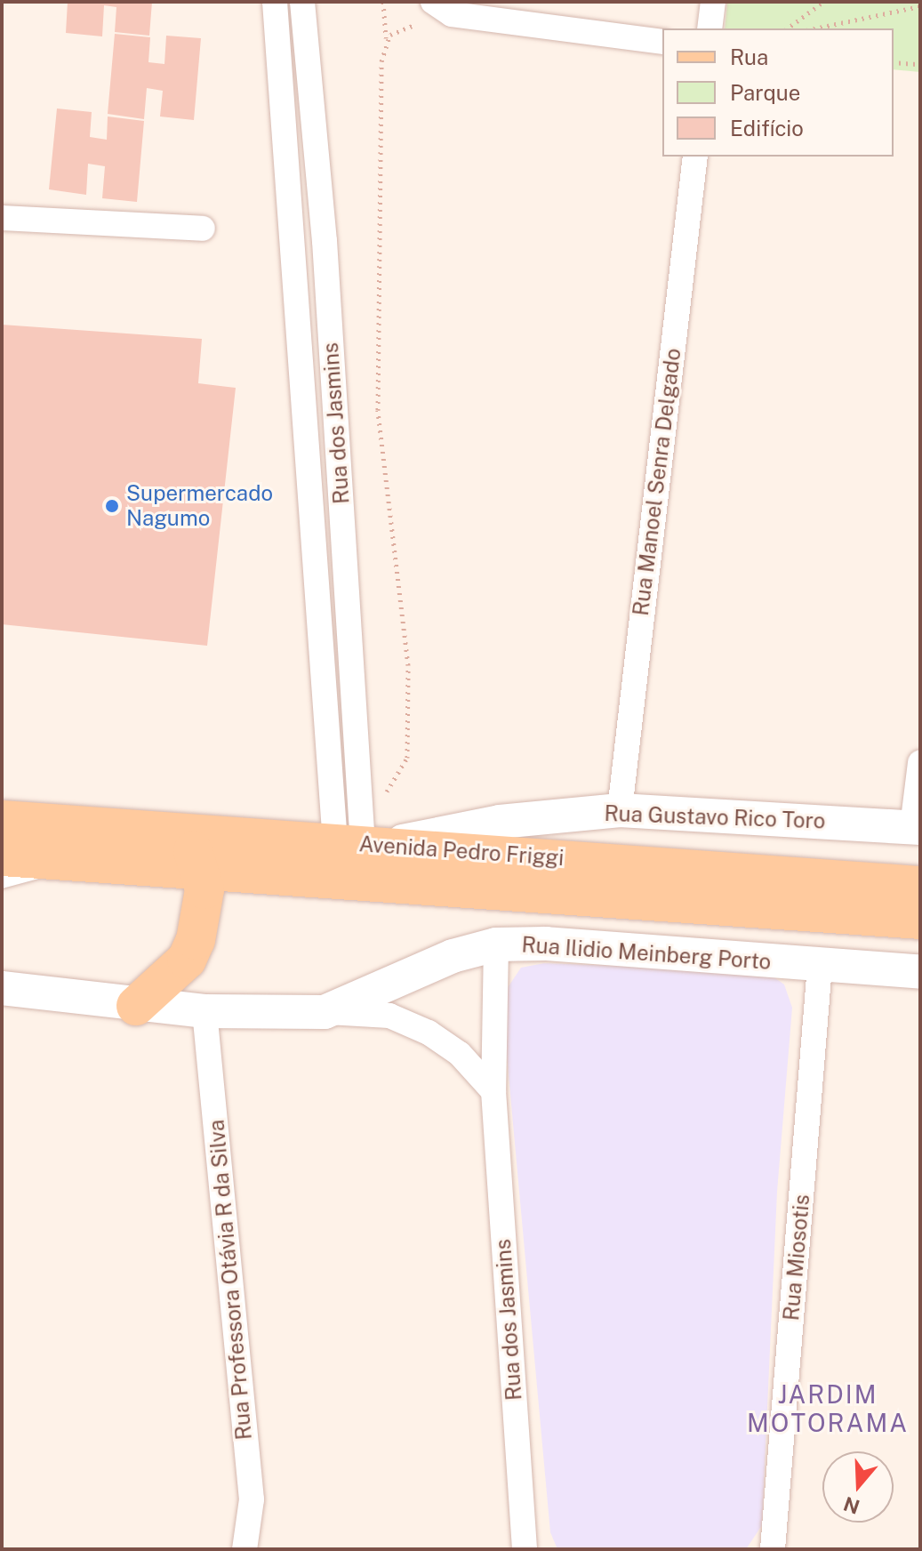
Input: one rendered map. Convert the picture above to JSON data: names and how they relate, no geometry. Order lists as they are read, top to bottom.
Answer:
{
  "streets": {
    "main road": ["Rua Gustavo Rico Toro", "Avenida Pedro Friggi", "Rua Ilidio Meinberg Porto"],
    "street": [
      "Rua dos Jasmins",
      "Rua Manoel Senra Delgado",
      "Rua Miosotis",
      "Rua Professora Otávia R da Silva"
    ]
  },
  "crossings": [
    ["Rua dos Jasmins", "Rua Gustavo Rico Toro"],
    ["Rua dos Jasmins", "Avenida Pedro Friggi"],
    ["Rua dos Jasmins", "Rua Ilidio Meinberg Porto"],
    ["Rua Manoel Senra Delgado", "Rua Gustavo Rico Toro"],
    ["Rua Gustavo Rico Toro", "Avenida Pedro Friggi"],
    ["Rua Ilidio Meinberg Porto", "Rua Miosotis"],
    ["Rua Ilidio Meinberg Porto", "Rua Professora Otávia R da Silva"]
  ],
  "districts": ["JARDIM MOTORAMA"],
  "places": ["Supermercado Nagumo"],
  "legend": ["Rua", "Parque", "Edifício"],
  "north": "bottom"
}
